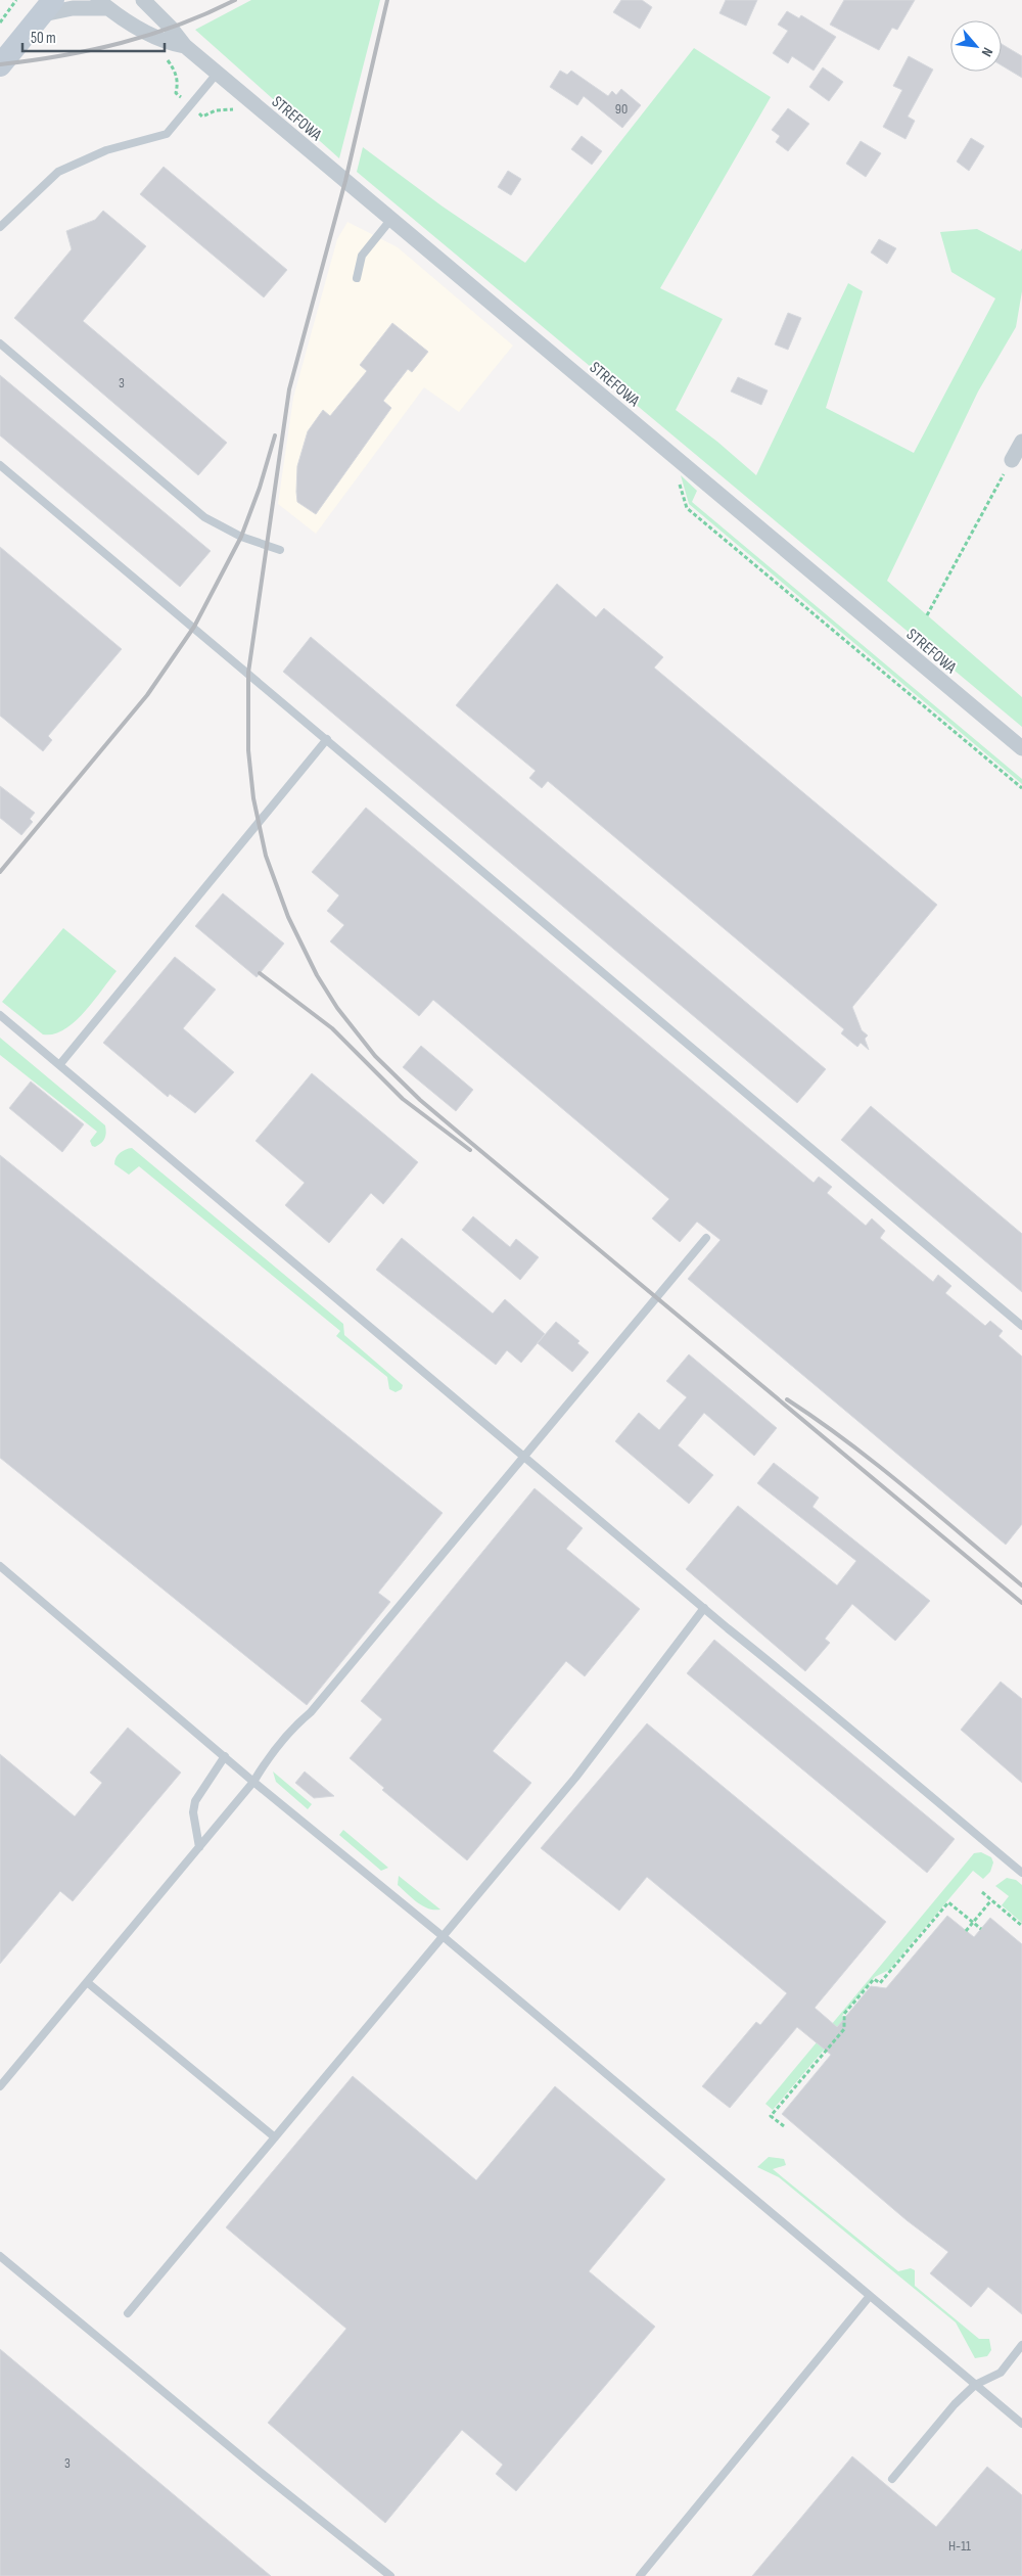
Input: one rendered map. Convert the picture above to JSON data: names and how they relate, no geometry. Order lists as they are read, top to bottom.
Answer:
{
  "streets": {
    "street": ["STREFOWA"]
  },
  "house_numbers": [
    "90",
    "3",
    "3",
    "H-11"
  ],
  "scale_bar": "50 m",
  "north": "bottom right"
}
